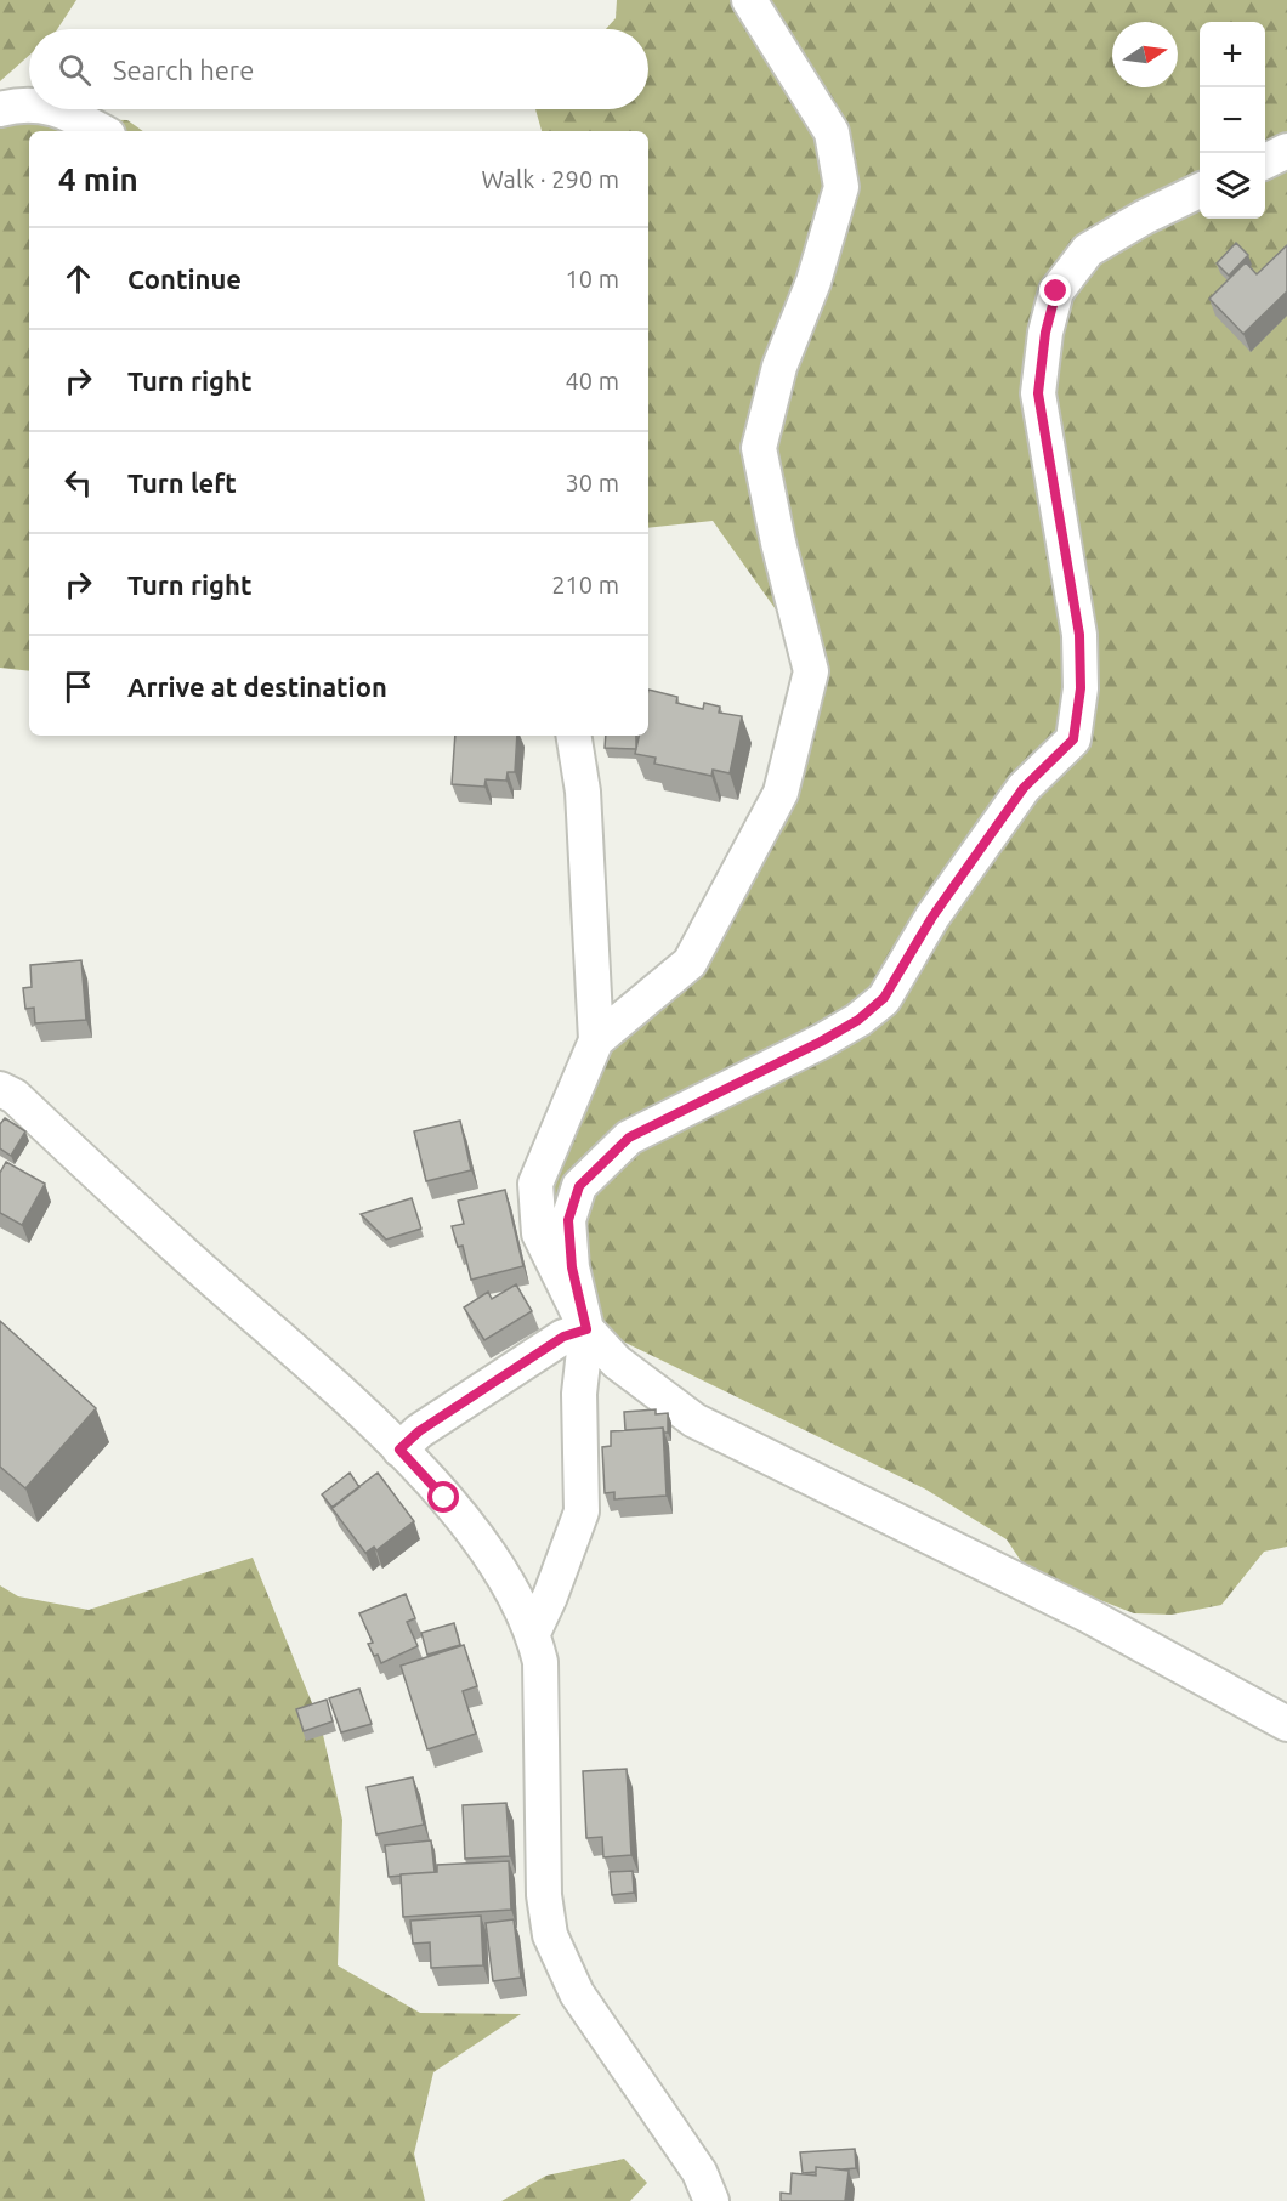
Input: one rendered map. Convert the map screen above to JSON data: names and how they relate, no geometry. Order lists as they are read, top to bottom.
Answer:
{
  "north": "right",
  "page": {
    "map_buttons": ["+", "−"],
    "search": "Search here",
    "heading": ["4 min", "Walk · 290 m"],
    "list": [
      ["Continue", "10 m"],
      ["Turn right", "40 m"],
      ["Turn left", "30 m"],
      ["Turn right", "210 m"],
      "Arrive at destination"
    ]
  }
}
